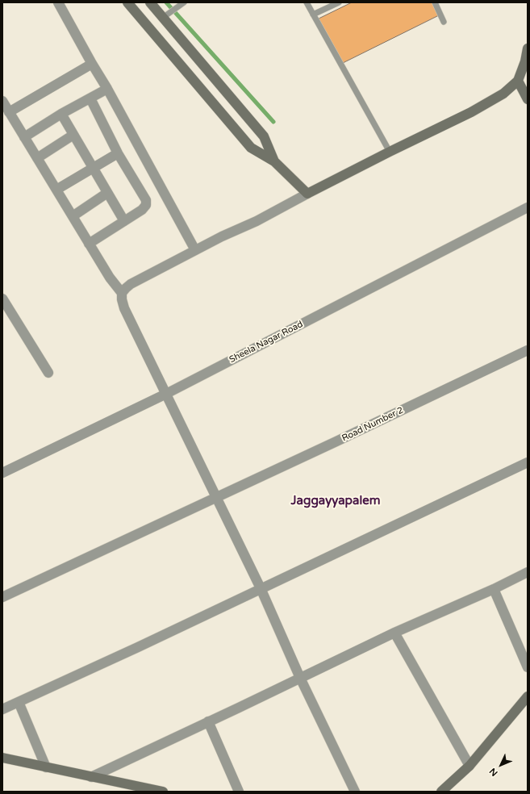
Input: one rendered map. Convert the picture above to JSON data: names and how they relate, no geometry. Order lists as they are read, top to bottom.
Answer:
{
  "streets": {
    "street": ["Sheela Nagar Road", "Road Number 2"]
  },
  "districts": ["Jaggayyapalem"],
  "north": "bottom left"
}
